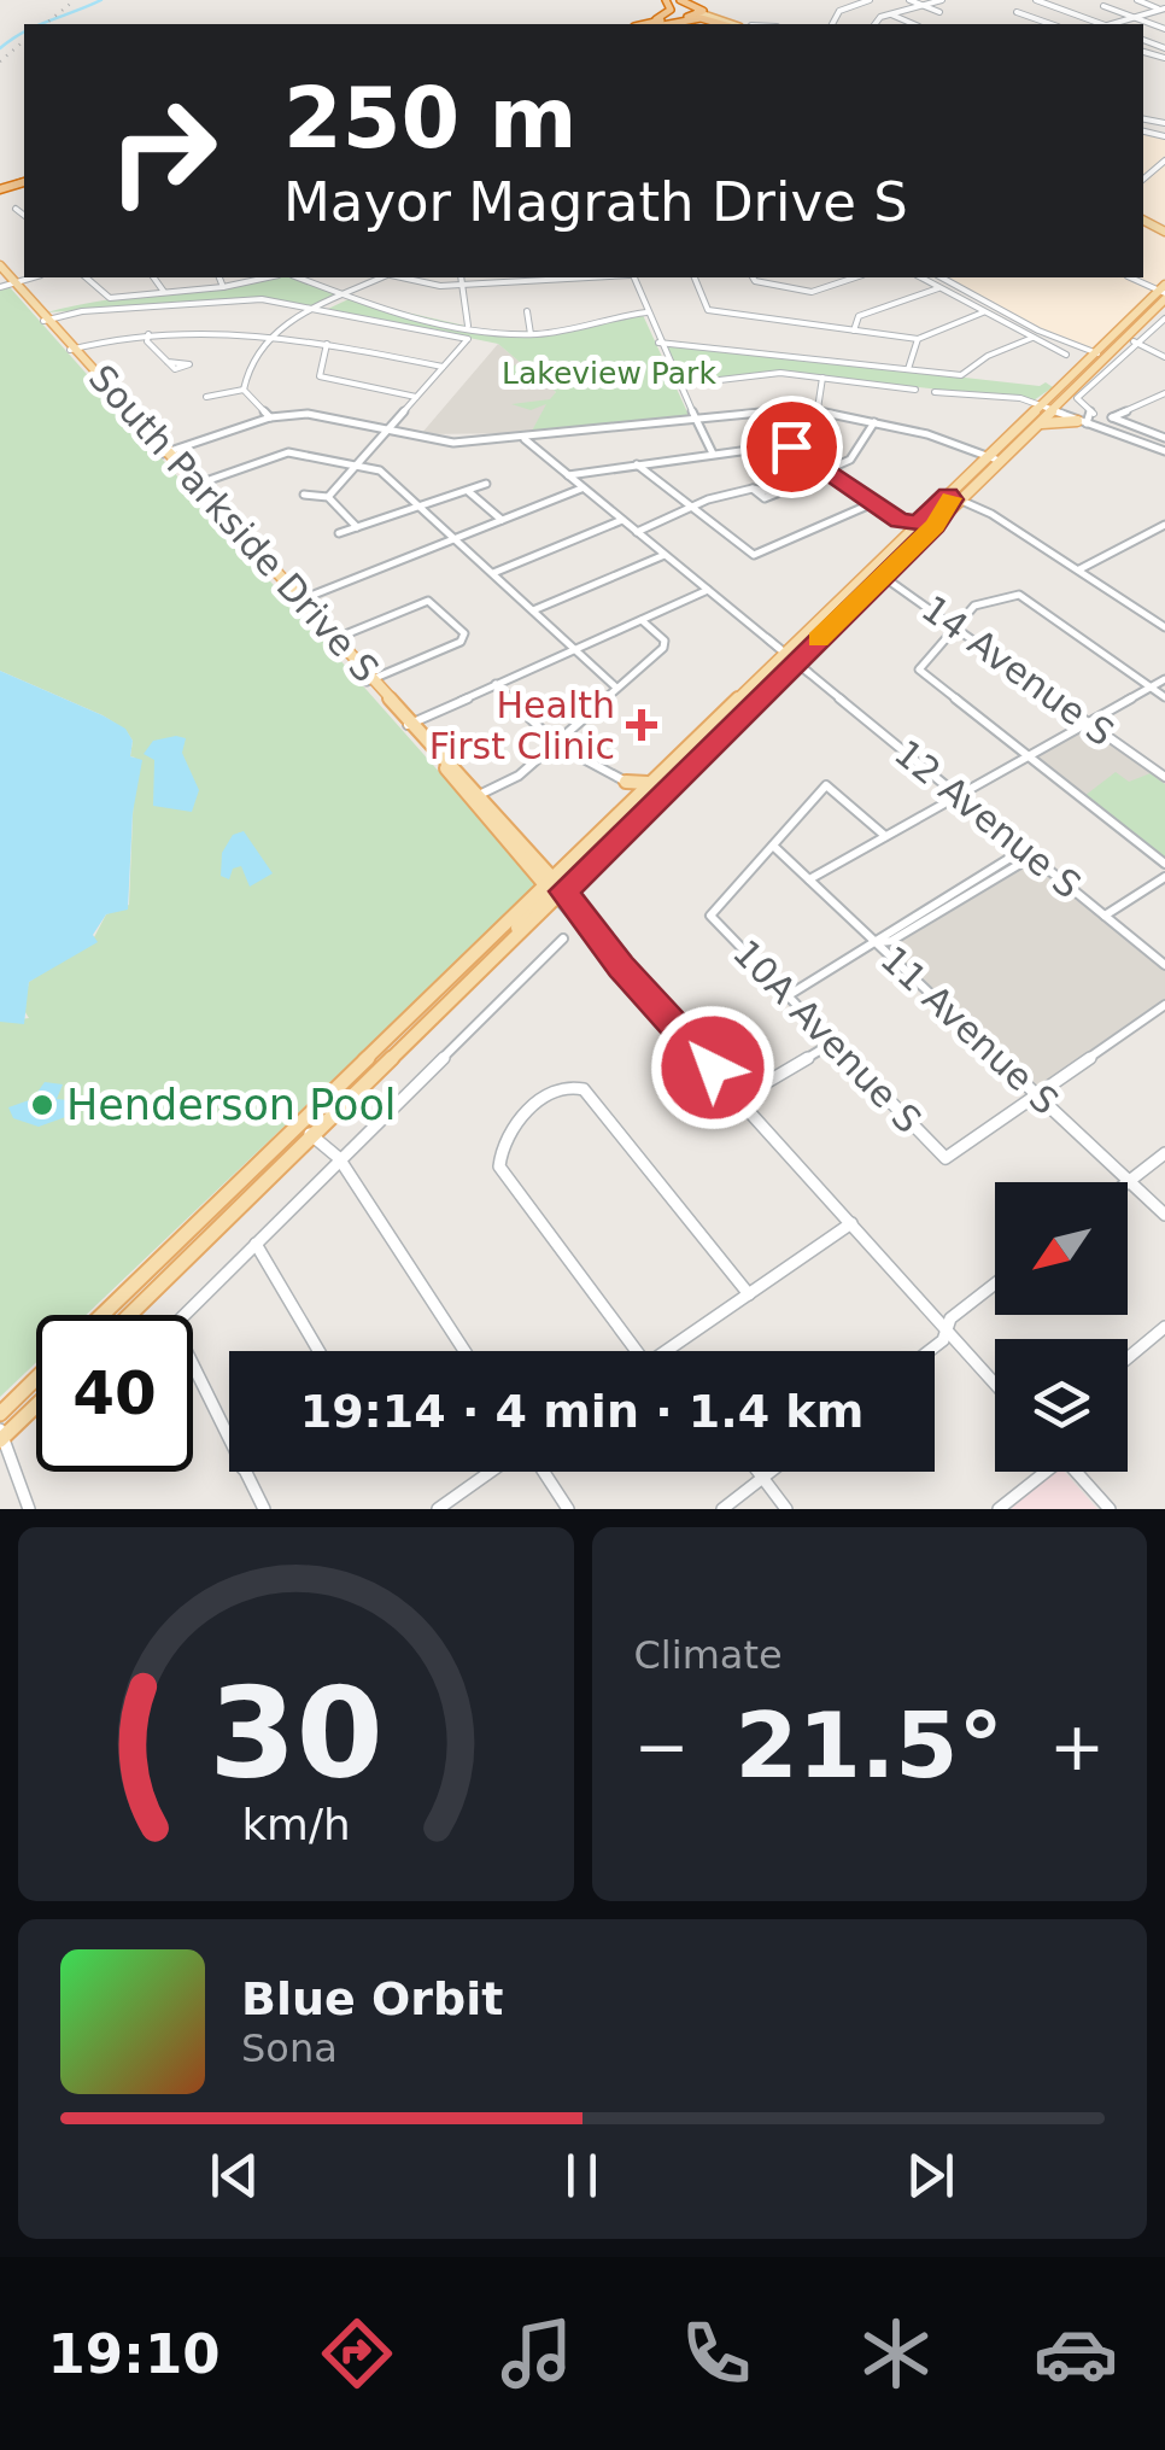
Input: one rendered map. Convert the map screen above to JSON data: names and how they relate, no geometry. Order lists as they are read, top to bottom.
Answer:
{
  "streets": {
    "main road": ["South Parkside Drive S"],
    "street": [
      "14 Avenue S",
      "12 Avenue S",
      "11 Avenue S",
      "10A Avenue S"
    ]
  },
  "crossings": [
    ["11 Avenue S", "10A Avenue S"]
  ],
  "parks": ["Lakeview Park"],
  "places": {
    "health": ["Health First Clinic"],
    "other": ["Henderson Pool"]
  },
  "north": "bottom left",
  "page": {
    "turn": ["250 m", "Mayor Magrath Drive S"],
    "limit": "40",
    "trip": "19:14 · 4 min · 1.4 km",
    "tile": "Climate",
    "heat": ["−", "21.5°", "+"],
    "song": ["Blue Orbit", "Sona"],
    "tabs": "19:10",
    "gauge": ["30", "km/h"]
  }
}
